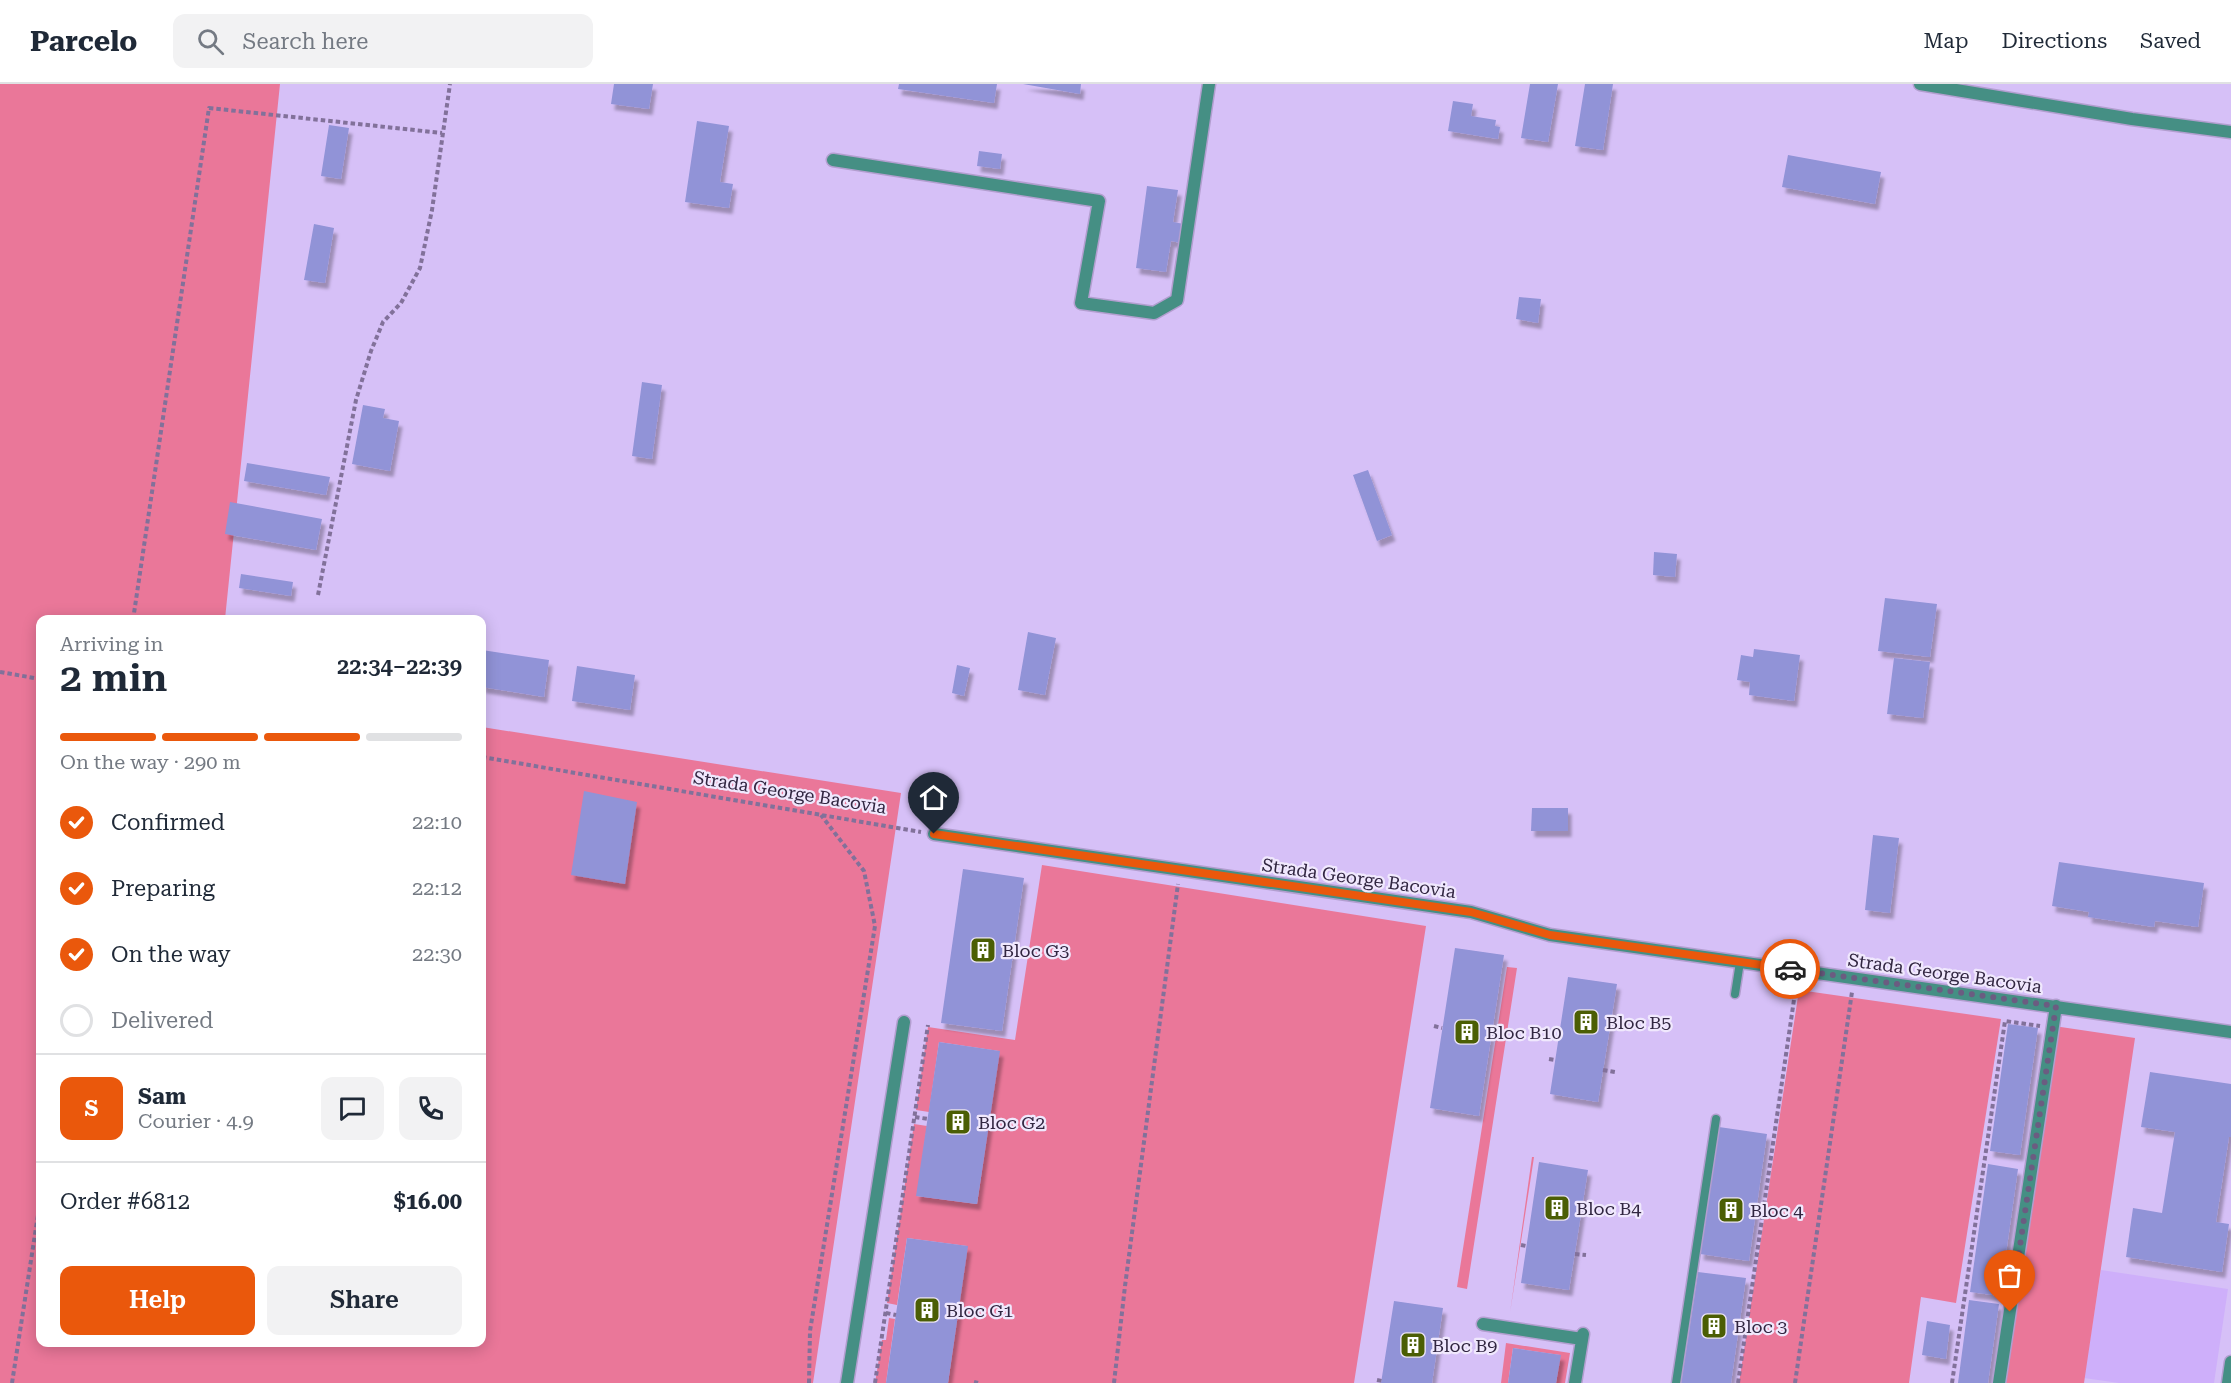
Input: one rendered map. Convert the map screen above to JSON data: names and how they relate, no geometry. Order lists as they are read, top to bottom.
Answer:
{
  "streets": {
    "street": ["Strada George Bacovia"]
  },
  "places": {
    "building": [
      "Bloc G3",
      "Bloc B5",
      "Bloc B10",
      "Bloc G2",
      "Bloc B4",
      "Bloc 4",
      "Bloc G1",
      "Bloc 3",
      "Bloc B9"
    ]
  },
  "page": {
    "header": "Parcelo",
    "search": "Search here",
    "nav": ["Map", "Directions", "Saved"],
    "heading": ["2 min", "Arriving in", "22:34–22:39"],
    "panel": [
      "Sam",
      "Courier · 4.9",
      "Order #6812",
      "$16.00"
    ],
    "bar": "On the way · 290 m",
    "list": [
      ["Confirmed", "22:10"],
      ["Preparing", "22:12"],
      ["On the way", "22:30"],
      "Delivered"
    ],
    "round": "S",
    "buttons": ["Help", "Share"]
  }
}
